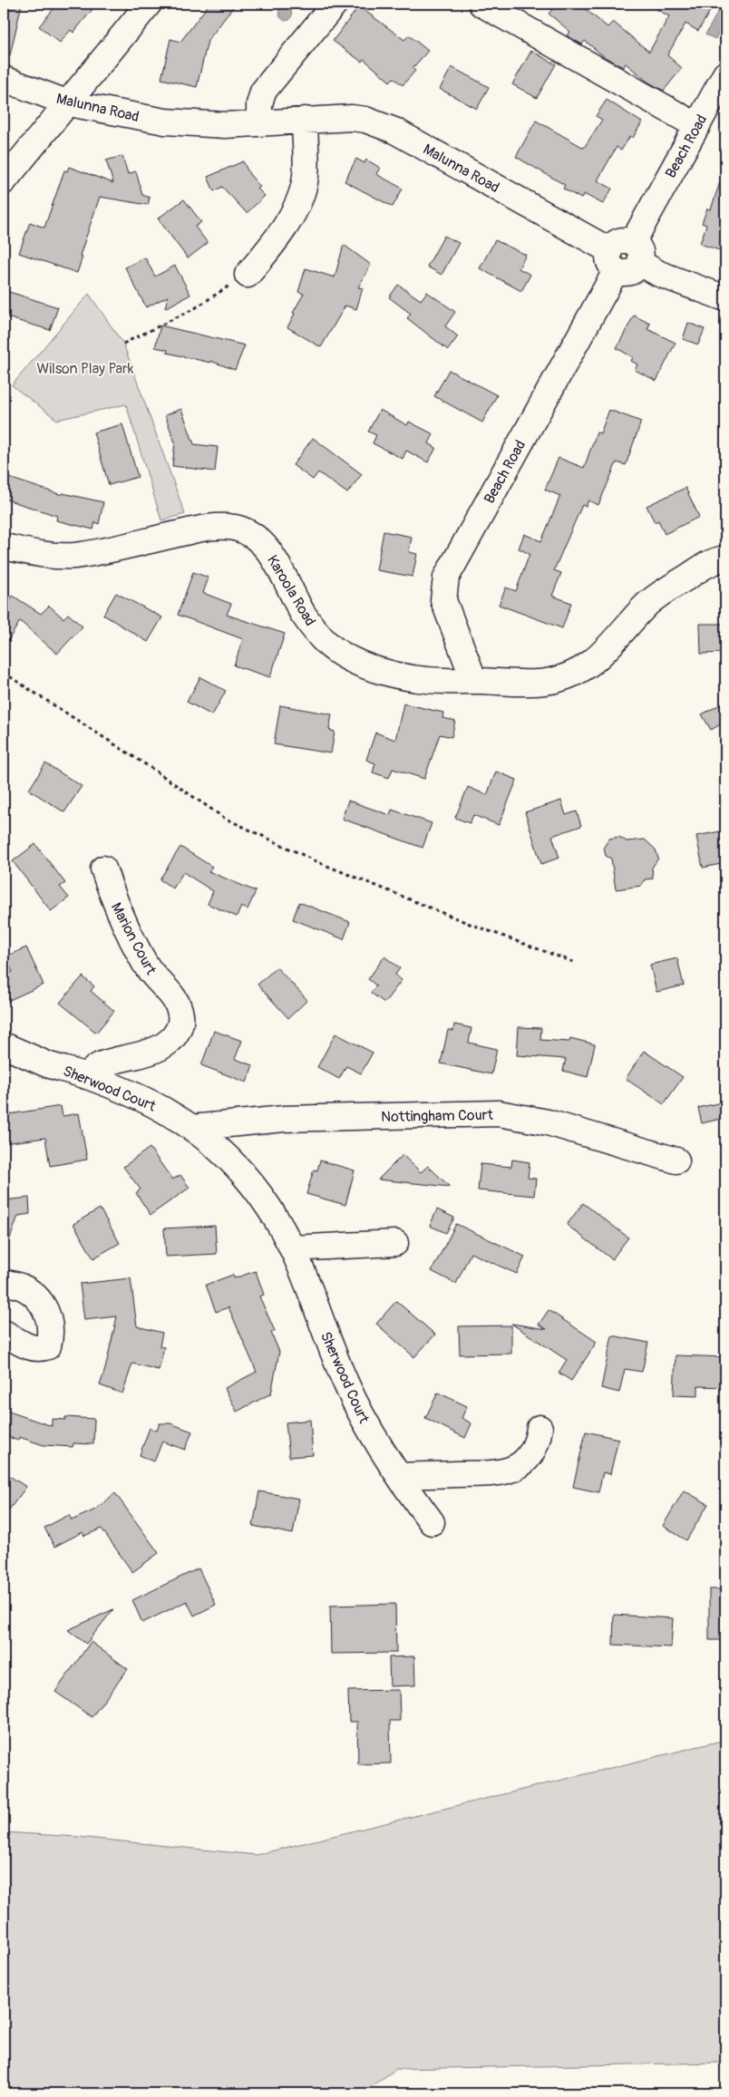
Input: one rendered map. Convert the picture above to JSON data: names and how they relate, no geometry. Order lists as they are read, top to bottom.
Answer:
{
  "streets": {
    "street": [
      "Malunna Road",
      "Beach Road",
      "Karoola Road",
      "Marion Court",
      "Sherwood Court",
      "Nottingham Court"
    ]
  },
  "crossings": [
    ["Malunna Road", "Beach Road"],
    ["Beach Road", "Karoola Road"],
    ["Marion Court", "Sherwood Court"],
    ["Sherwood Court", "Nottingham Court"]
  ],
  "parks": ["Wilson Play Park"]
}
